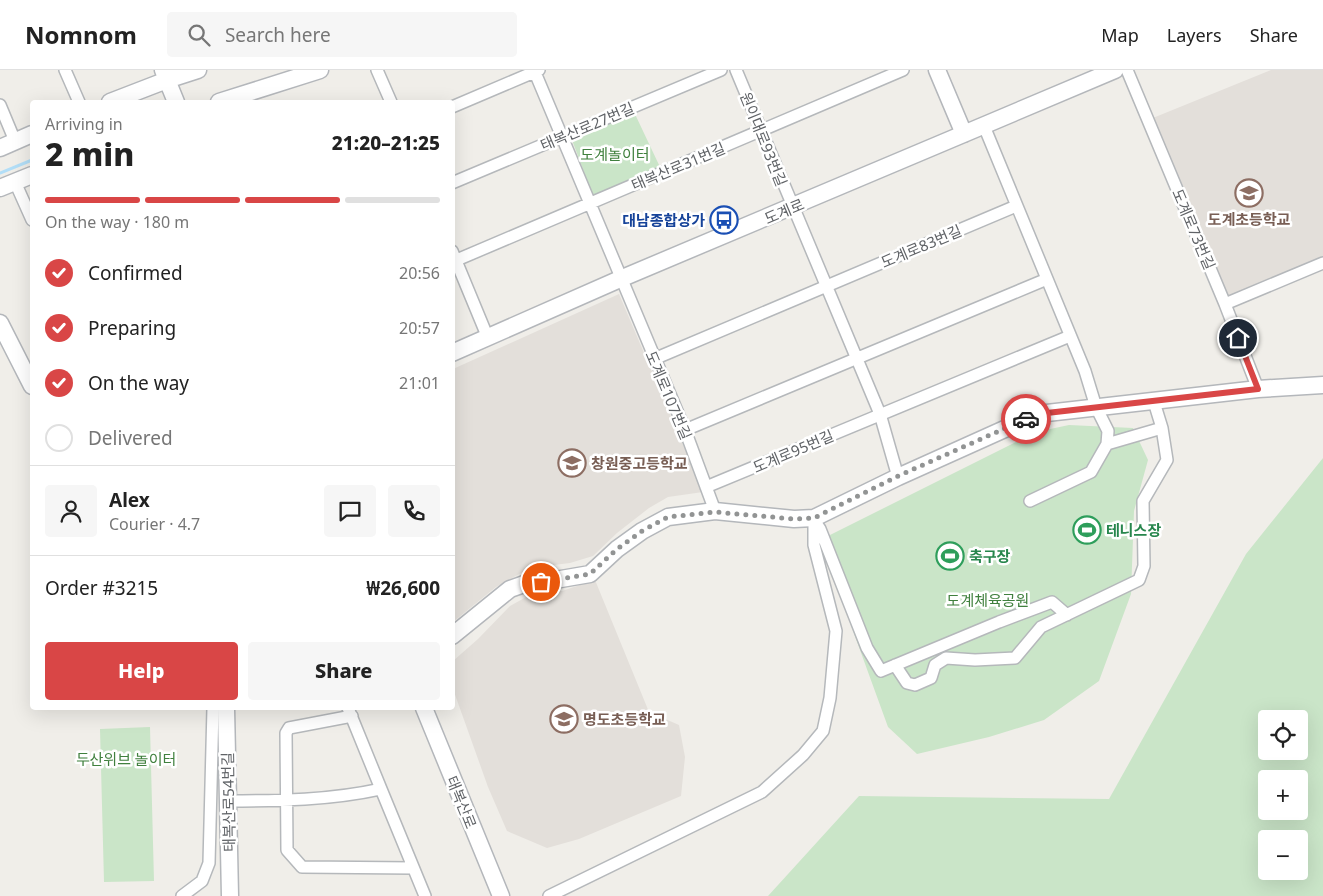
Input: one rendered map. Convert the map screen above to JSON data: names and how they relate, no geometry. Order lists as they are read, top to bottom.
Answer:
{
  "streets": {
    "street": [
      "태복산로27번길",
      "원이대로93번길",
      "태복산로31번길",
      "도계로",
      "도계로73번길",
      "도계로83번길",
      "도계로107번길",
      "도계로95번길",
      "태복산로54번길",
      "태복산로"
    ]
  },
  "crossings": [
    ["태복산로27번길", "도계로107번길"],
    ["원이대로93번길", "태복산로31번길"],
    ["원이대로93번길", "도계로"],
    ["태복산로31번길", "도계로107번길"],
    ["도계로", "도계로107번길"],
    ["도계로107번길", "도계로95번길"]
  ],
  "parks": ["도계놀이터", "도계체육공원", "두산위브 놀이터"],
  "places": {
    "school or university": ["도계초등학교", "창원중고등학교", "명도초등학교"],
    "bus stop": ["대남종합상가"],
    "sports": ["테니스장", "축구장"]
  },
  "page": {
    "header": "Nomnom",
    "search": "Search here",
    "nav": ["Map", "Layers", "Share"],
    "heading": ["2 min", "Arriving in", "21:20–21:25"],
    "panel": [
      "Alex",
      "Courier · 4.7",
      "Order #3215",
      "₩26,600"
    ],
    "bar": "On the way · 180 m",
    "list": [
      ["Confirmed", "20:56"],
      ["Preparing", "20:57"],
      ["On the way", "21:01"],
      "Delivered"
    ],
    "buttons": ["Help", "Share"],
    "map_buttons": ["+", "−"]
  }
}
